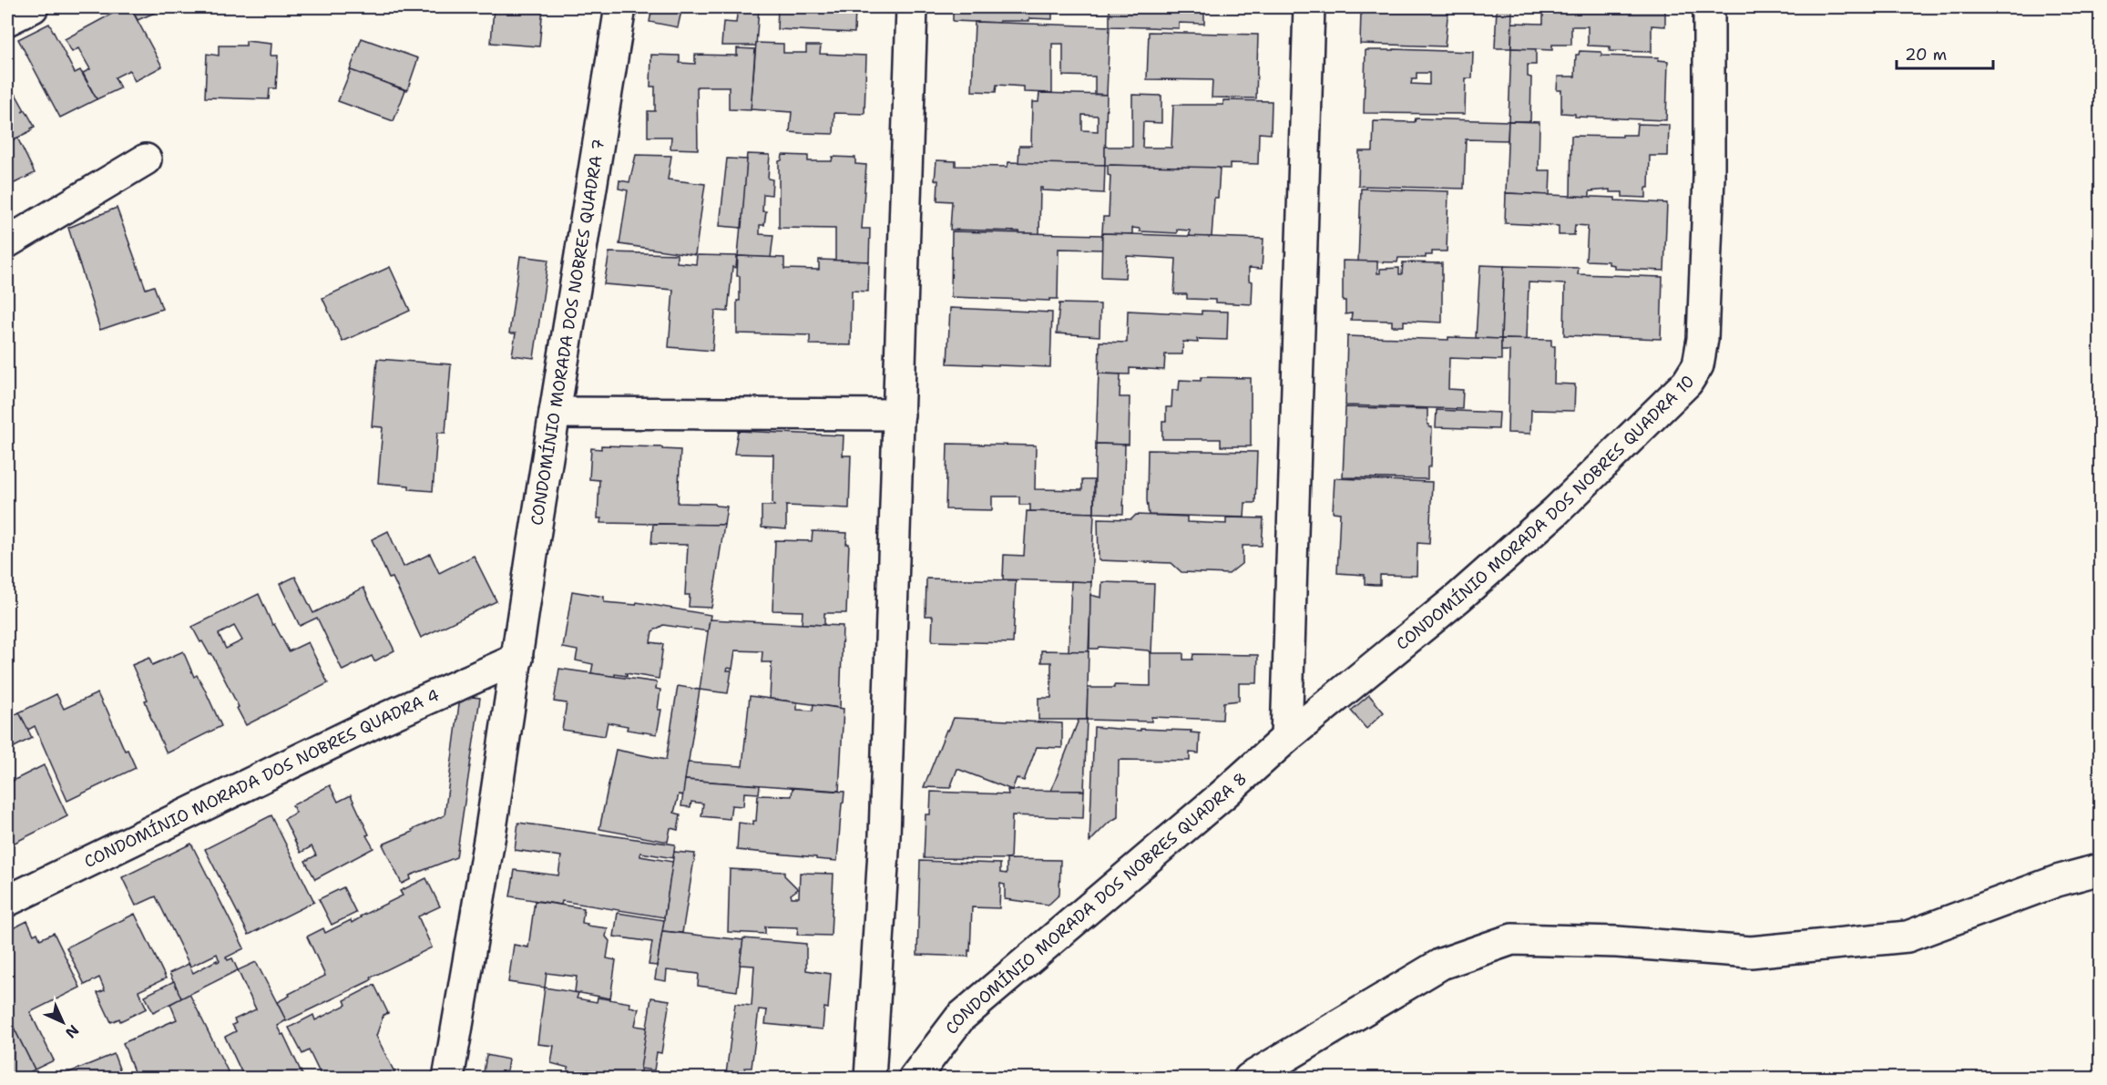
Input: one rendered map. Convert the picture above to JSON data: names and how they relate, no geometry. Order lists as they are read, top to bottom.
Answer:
{
  "streets": {
    "street": [
      "CONDOMÍNIO MORADA DOS NOBRES QUADRA 7",
      "CONDOMÍNIO MORADA DOS NOBRES QUADRA 10",
      "CONDOMÍNIO MORADA DOS NOBRES QUADRA 4",
      "CONDOMÍNIO MORADA DOS NOBRES QUADRA 8"
    ]
  },
  "crossings": [
    ["CONDOMÍNIO MORADA DOS NOBRES QUADRA 7", "CONDOMÍNIO MORADA DOS NOBRES QUADRA 4"],
    ["CONDOMÍNIO MORADA DOS NOBRES QUADRA 10", "CONDOMÍNIO MORADA DOS NOBRES QUADRA 8"]
  ],
  "scale_bar": "20 m",
  "north": "bottom right"
}
